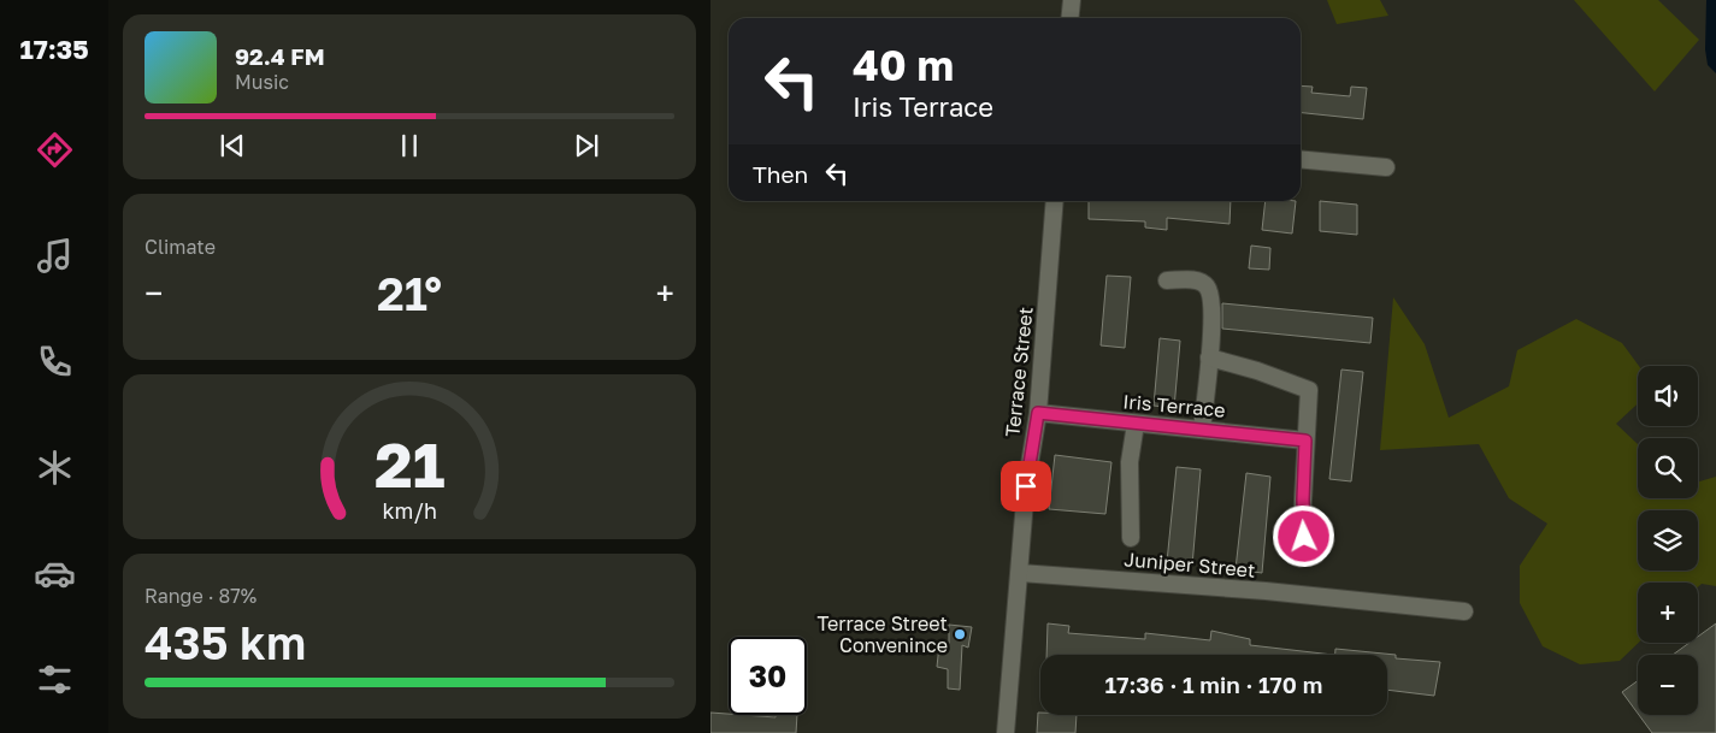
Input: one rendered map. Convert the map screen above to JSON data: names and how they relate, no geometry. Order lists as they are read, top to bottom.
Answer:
{
  "streets": {
    "street": ["Terrace Street", "Iris Terrace", "Juniper Street"]
  },
  "crossings": [
    ["Terrace Street", "Iris Terrace"],
    ["Terrace Street", "Juniper Street"]
  ],
  "places": ["Terrace Street Convenince"],
  "page": {
    "tabs": "17:35",
    "turn": ["40 m", "Iris Terrace"],
    "song": ["92.4 FM", "Music"],
    "then": "Then",
    "tile": [
      "Climate",
      ["Range · 87%", "435 km"]
    ],
    "heat": ["−", "21°", "+"],
    "map_buttons": ["+", "−"],
    "limit": "30",
    "trip": "17:36 · 1 min · 170 m",
    "gauge": ["21", "km/h"]
  }
}
